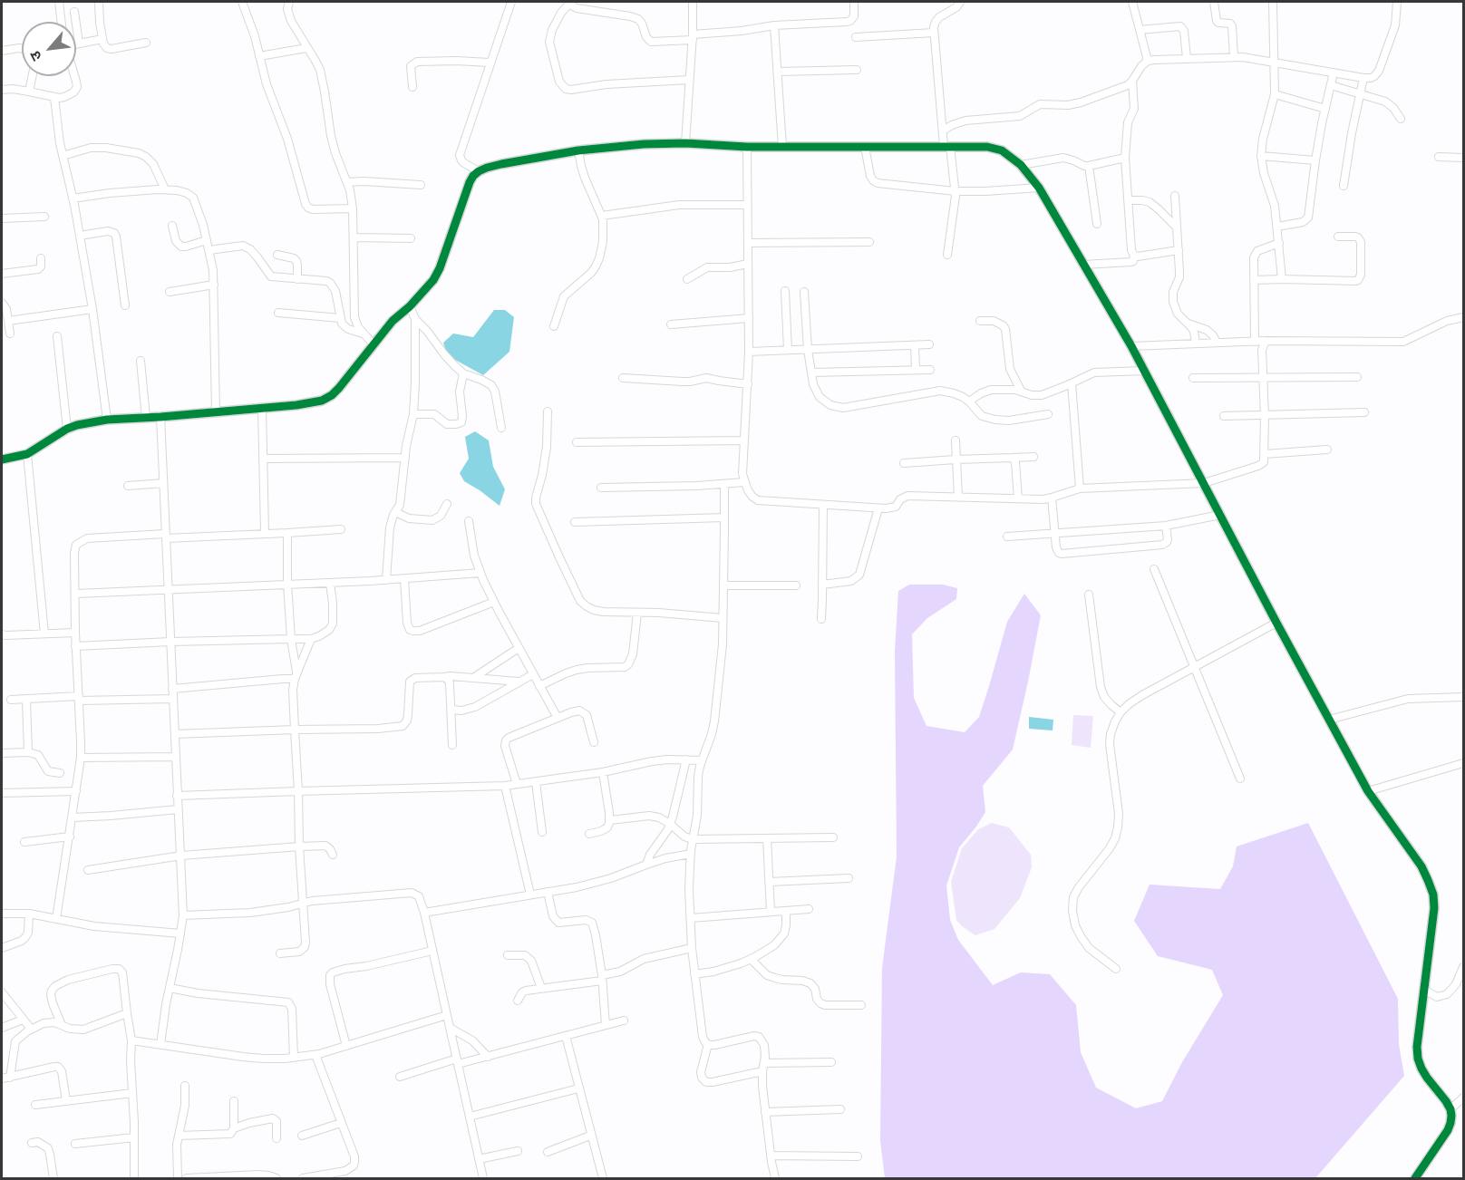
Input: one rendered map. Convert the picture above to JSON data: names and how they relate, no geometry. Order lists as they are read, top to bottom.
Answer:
{
  "north": "bottom left"
}
